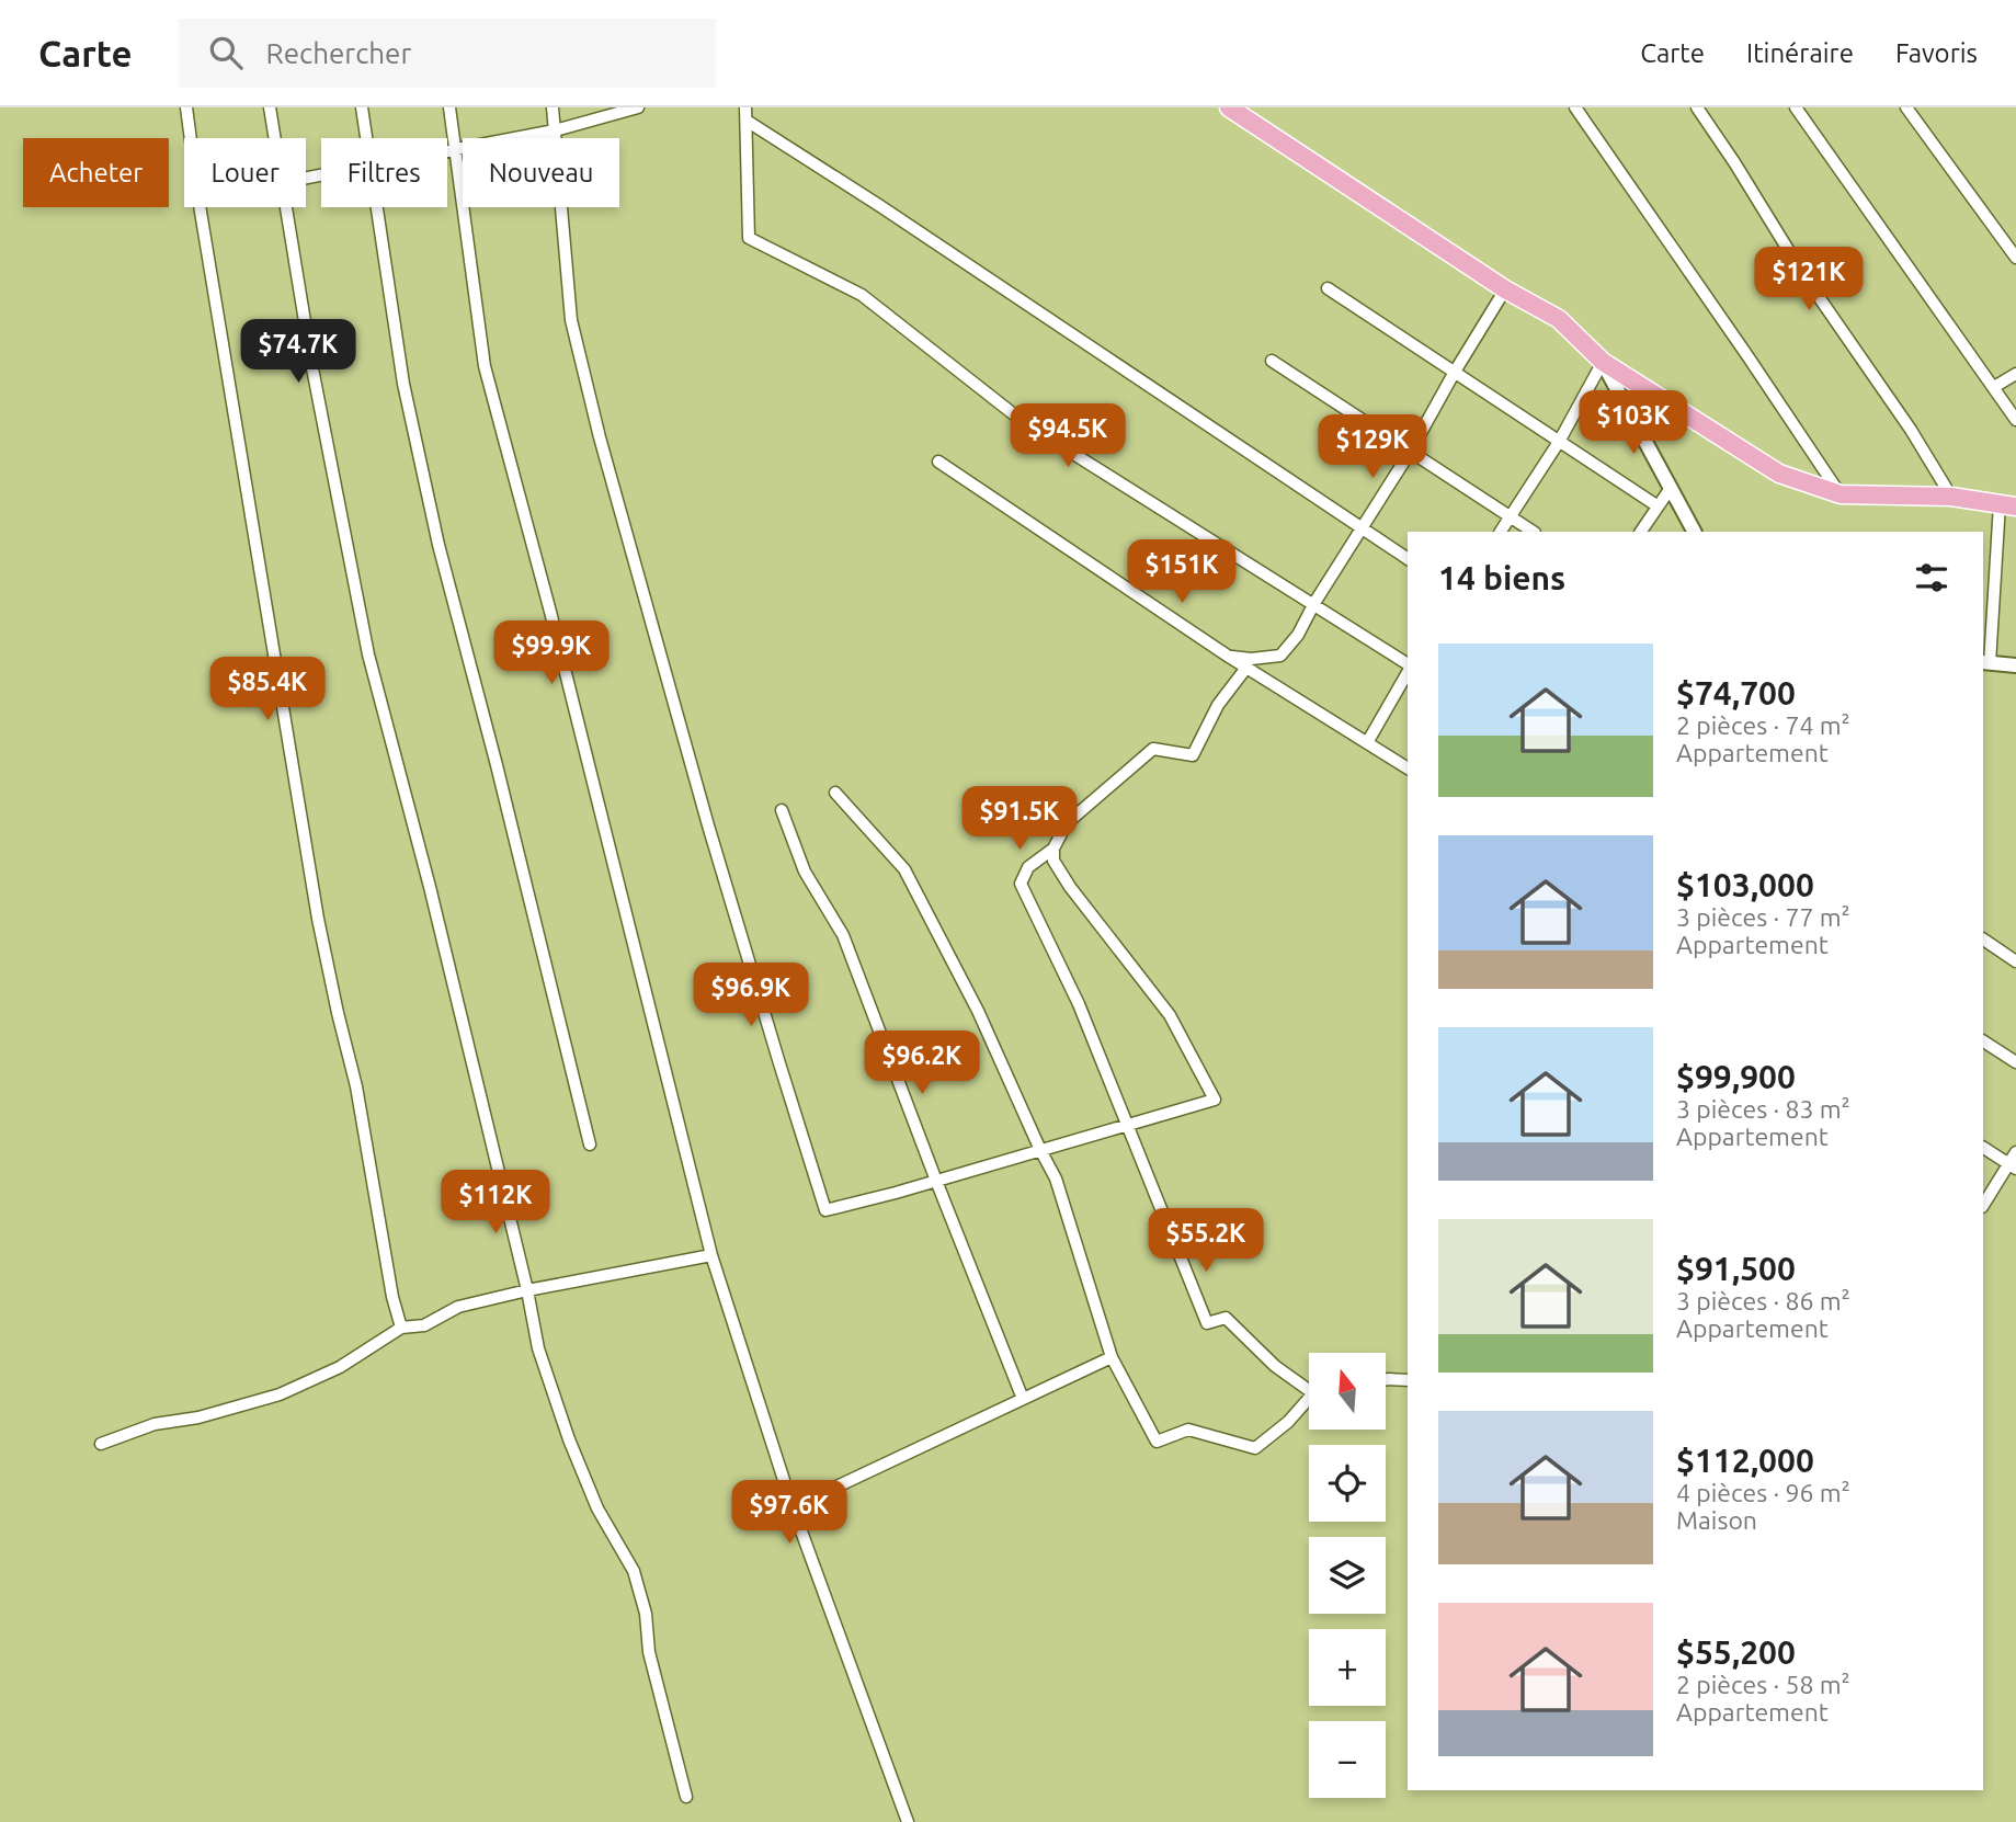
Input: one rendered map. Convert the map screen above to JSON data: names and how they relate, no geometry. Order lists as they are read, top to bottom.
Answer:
{
  "north": "top",
  "page": {
    "header": "Carte",
    "search": "Rechercher",
    "nav": ["Carte", "Itinéraire", "Favoris"],
    "chip": [
      "Acheter",
      "Louer",
      "Filtres",
      "Nouveau"
    ],
    "price": [
      "$121K",
      "$74.7K",
      "$103K",
      "$94.5K",
      "$129K",
      "$151K",
      "$99.9K",
      "$85.4K",
      "$91.5K",
      "$96.9K",
      "$96.2K",
      "$112K",
      "$55.2K",
      "$97.6K"
    ],
    "heading": "14 biens",
    "list": [
      {
        "name": "$74,700",
        "note": "2 pièces · 74 m² · Appartement"
      },
      {
        "name": "$103,000",
        "note": "3 pièces · 77 m² · Appartement"
      },
      {
        "name": "$99,900",
        "note": "3 pièces · 83 m² · Appartement"
      },
      {
        "name": "$91,500",
        "note": "3 pièces · 86 m² · Appartement"
      },
      {
        "name": "$112,000",
        "note": "4 pièces · 96 m² · Maison"
      },
      {
        "name": "$55,200",
        "note": "2 pièces · 58 m² · Appartement"
      }
    ],
    "map_buttons": ["+", "−"]
  }
}
